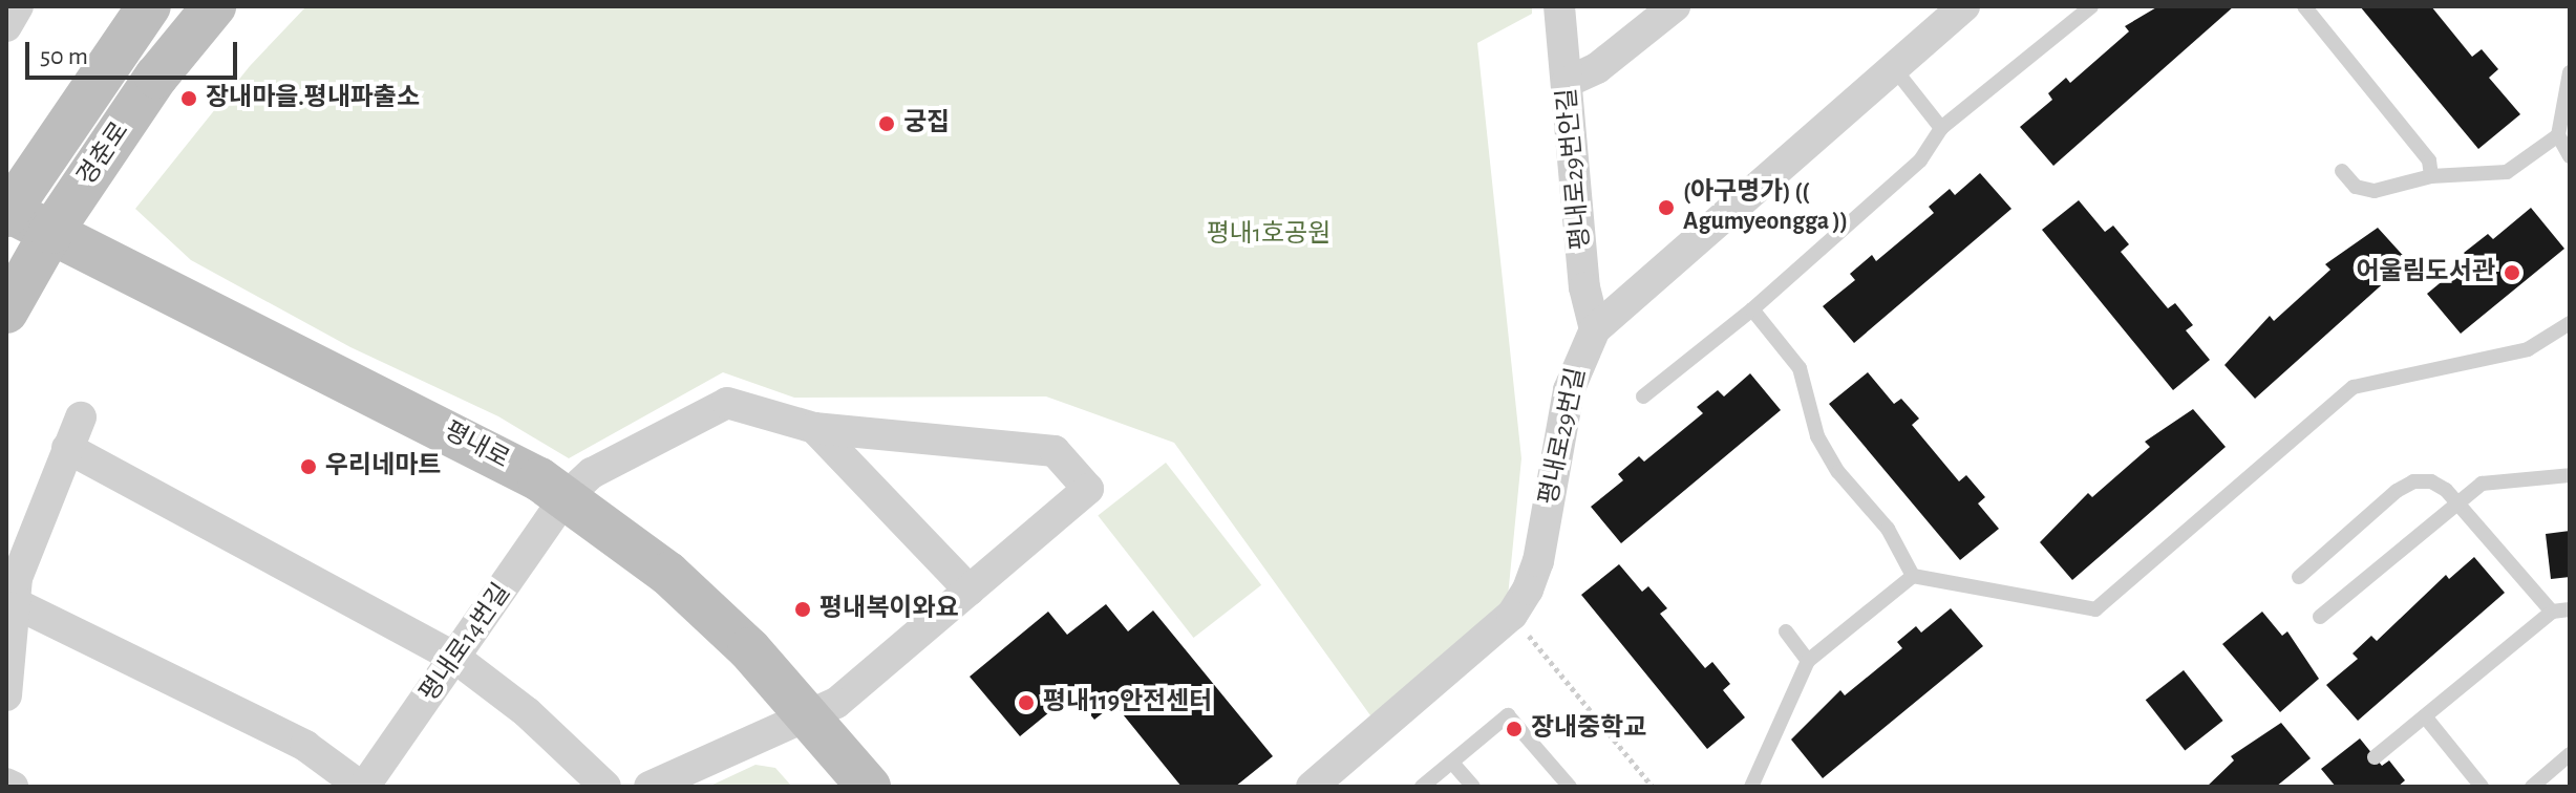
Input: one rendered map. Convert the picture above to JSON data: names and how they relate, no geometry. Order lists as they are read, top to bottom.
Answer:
{
  "streets": {
    "street": [
      "경춘로",
      "평내로29번안길",
      "평내로29번길",
      "평내로",
      "평내로14번길"
    ]
  },
  "crossings": [
    ["경춘로", "평내로"],
    ["평내로29번안길", "평내로29번길"],
    ["평내로", "평내로14번길"]
  ],
  "parks": ["평내1호공원"],
  "places": [
    "장내마을.평내파출소",
    "궁집",
    "(아구명가) (( Agumyeongga ))",
    "어울림도서관",
    "우리네마트",
    "평내복이와요",
    "평내119안전센터",
    "장내중학교"
  ],
  "scale_bar": "50 m"
}
